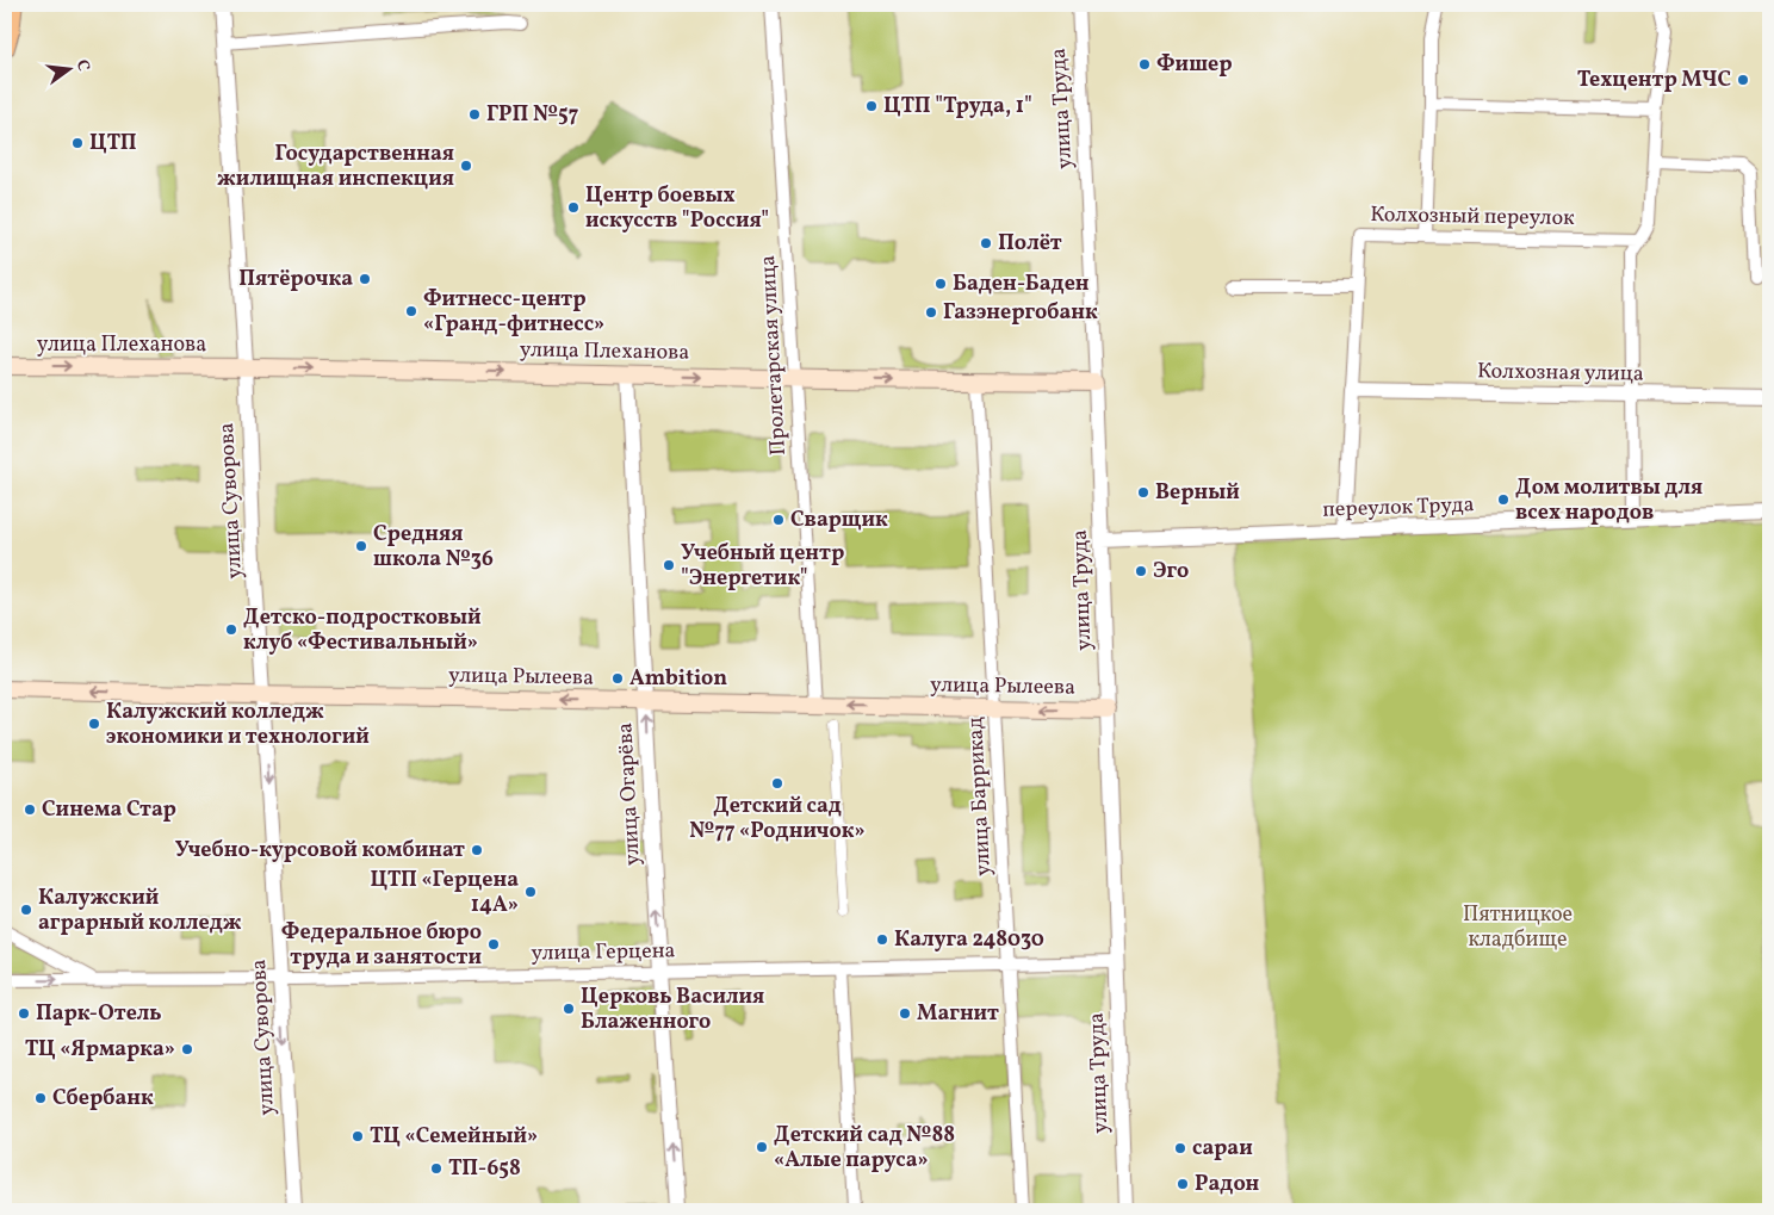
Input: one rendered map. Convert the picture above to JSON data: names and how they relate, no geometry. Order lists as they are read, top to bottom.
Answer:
{
  "streets": {
    "main road": ["улица Плеханова", "улица Рылеева"],
    "street": [
      "улица Труда",
      "Колхозный переулок",
      "Пролетарская улица",
      "Колхозная улица",
      "улица Суворова",
      "переулок Труда",
      "улица Огарёва",
      "улица Баррикад",
      "улица Герцена"
    ]
  },
  "crossings": [
    ["улица Труда", "улица Плеханова"],
    ["улица Труда", "переулок Труда"],
    ["улица Труда", "улица Рылеева"],
    ["улица Труда", "улица Герцена"],
    ["Колхозный переулок", "Колхозная улица"],
    ["Колхозный переулок", "переулок Труда"],
    ["улица Плеханова", "Пролетарская улица"],
    ["улица Плеханова", "улица Суворова"],
    ["улица Плеханова", "улица Огарёва"],
    ["улица Плеханова", "улица Баррикад"],
    ["Пролетарская улица", "улица Рылеева"],
    ["улица Суворова", "улица Рылеева"],
    ["улица Суворова", "улица Герцена"],
    ["улица Рылеева", "улица Огарёва"],
    ["улица Рылеева", "улица Баррикад"],
    ["улица Огарёва", "улица Герцена"],
    ["улица Баррикад", "улица Герцена"]
  ],
  "one_way": [
    "улица Плеханова",
    "улица Суворова",
    "улица Рылеева",
    "улица Огарёва"
  ],
  "parks": ["Пятницкое кладбище"],
  "places": [
    "Фишер",
    "Техцентр МЧС",
    "ЦТП \"Труда, 1\"",
    "ГРП №57",
    "ЦТП",
    "Государственная жилищная инспекция",
    "Центр боевых искусств \"Россия\"",
    "Полёт",
    "Пятёрочка",
    "Баден-Баден",
    "Фитнесс-центр «Гранд-фитнесс»",
    "Газэнергобанк",
    "Верный",
    "Дом молитвы для всех народов",
    "Сварщик",
    "Средняя школа №36",
    "Учебный центр \"Энергетик\"",
    "Эго",
    "Детско-подростковый клуб «Фестивальный»",
    "Ambition",
    "Калужский колледж экономики и технологий",
    "Детский сад №77 «Родничок»",
    "Синема Стар",
    "Учебно-курсовой комбинат",
    "ЦТП «Герцена 14А»",
    "Калужский аграрный колледж",
    "Калуга 248030",
    "Федеральное бюро труда и занятости",
    "Церковь Василия Блаженного",
    "Парк-Отель",
    "Магнит",
    "ТЦ «Ярмарка»",
    "Сбербанк",
    "ТЦ «Семейный»",
    "Детский сад №88 «Алые паруса»",
    "сараи",
    "ТП-658",
    "Радон"
  ],
  "north": "right"
}
